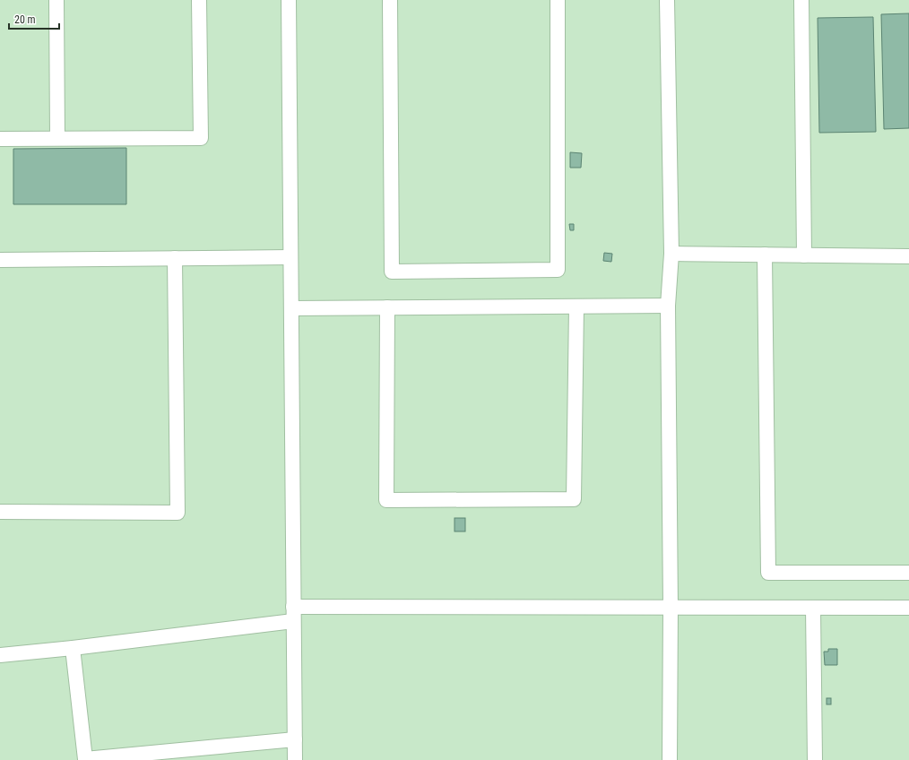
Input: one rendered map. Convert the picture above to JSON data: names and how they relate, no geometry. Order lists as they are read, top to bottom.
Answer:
{
  "scale_bar": "20 m"
}
